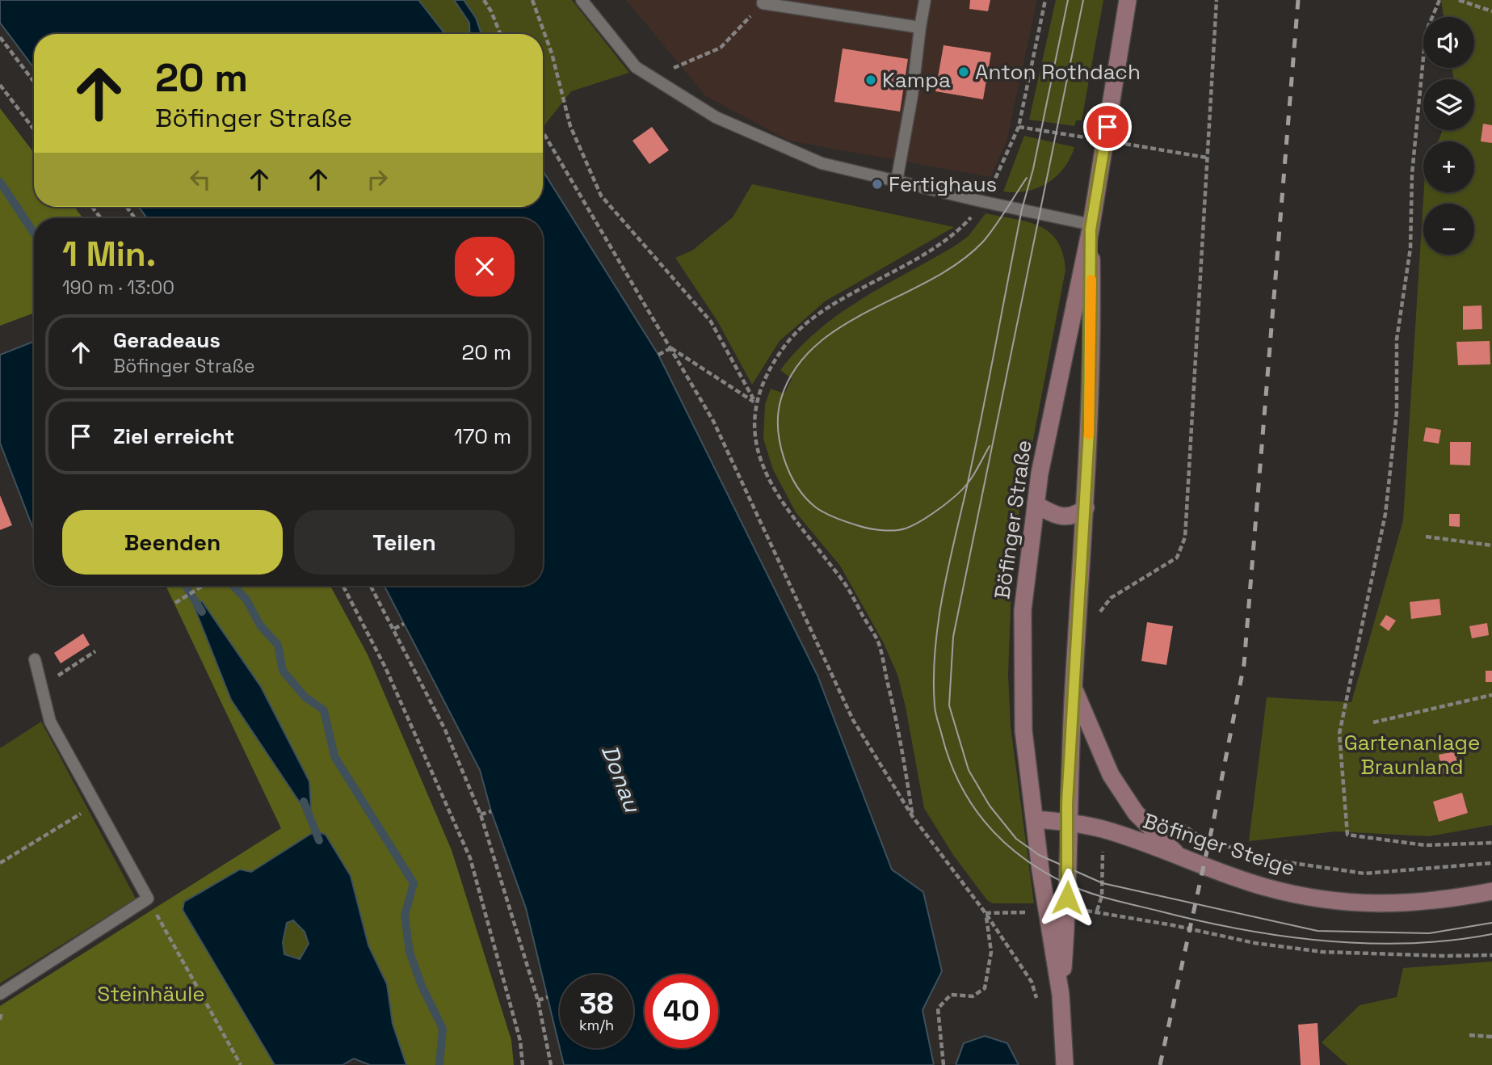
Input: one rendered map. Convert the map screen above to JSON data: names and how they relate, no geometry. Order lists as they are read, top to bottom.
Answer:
{
  "streets": {
    "street": ["Böfinger Straße", "Böfinger Steige"]
  },
  "crossings": [
    ["Böfinger Straße", "Böfinger Steige"]
  ],
  "water": ["Donau"],
  "parks": ["Gartenanlage Braunland", "Steinhäule"],
  "places": ["Anton Rothdach", "Kampa", "Fertighaus"],
  "page": {
    "map_buttons": ["+", "−"],
    "turn": ["20 m", "Böfinger Straße"],
    "heading": ["1 Min.", "190 m · 13:00"],
    "list": [
      {
        "name": "Geradeaus",
        "note": "Böfinger Straße",
        "value": "20 m"
      },
      {
        "name": "Ziel erreicht",
        "value": "170 m"
      }
    ],
    "buttons": ["Beenden", "Teilen"],
    "speed": "38 km/h",
    "limit": "40"
  }
}
